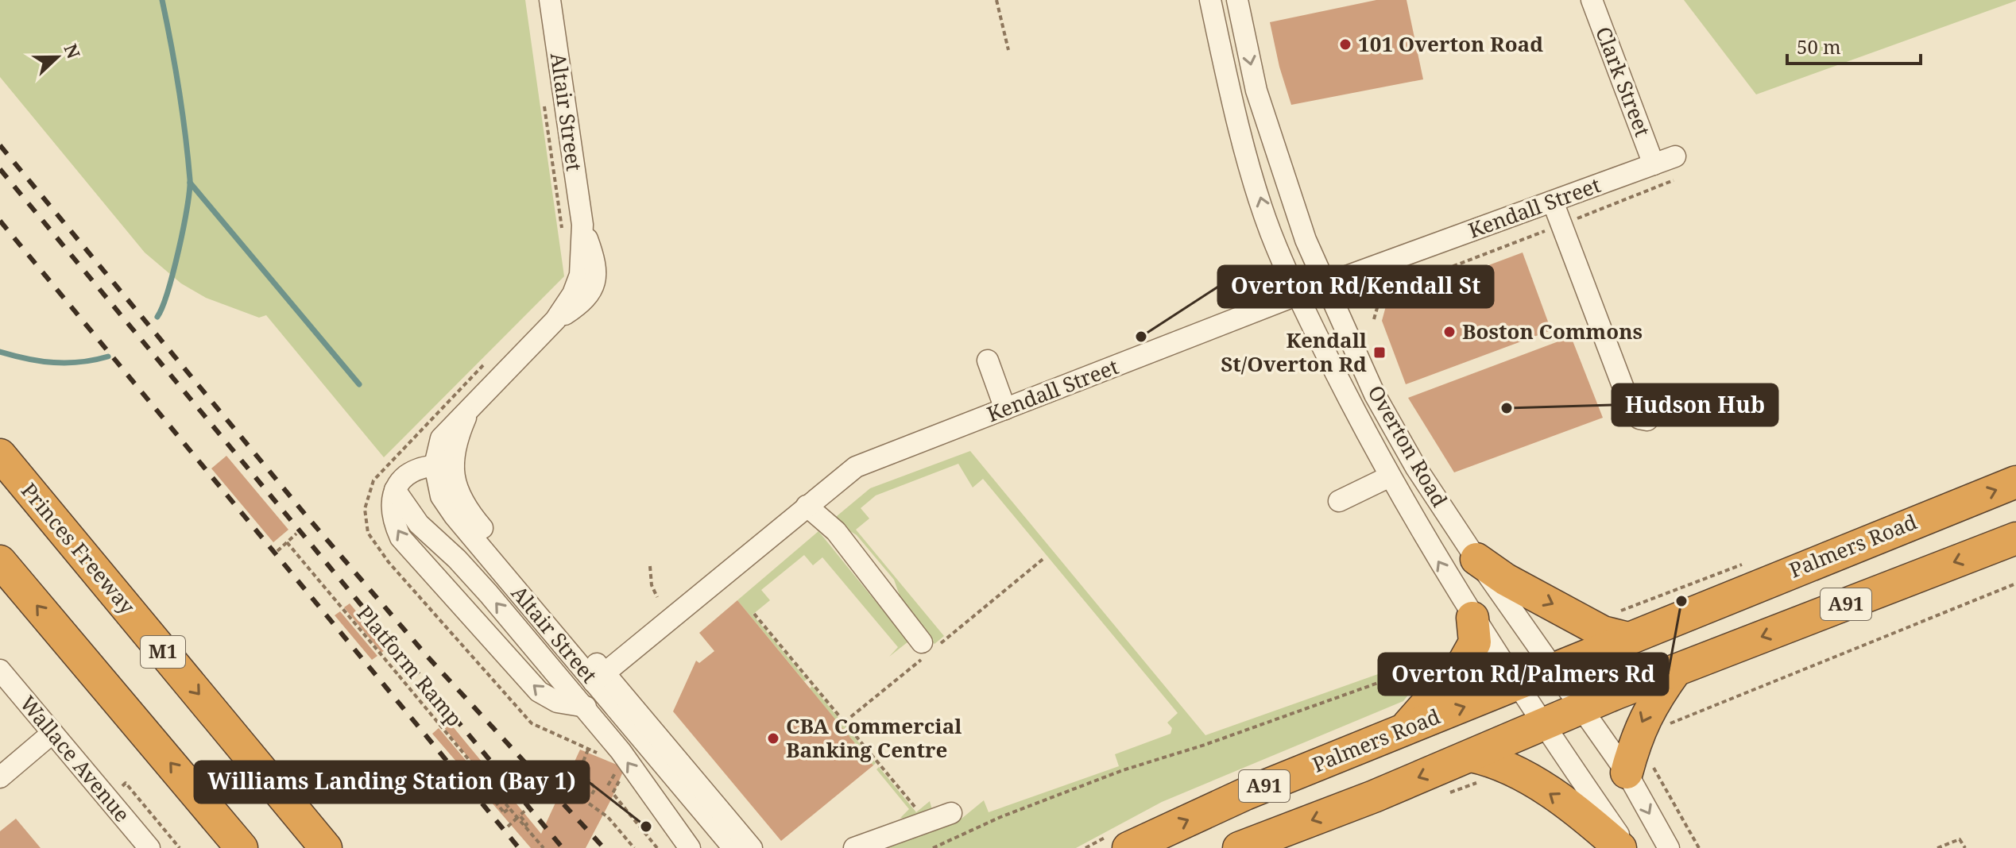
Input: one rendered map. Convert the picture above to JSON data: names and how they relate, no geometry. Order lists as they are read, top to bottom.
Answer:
{
  "streets": {
    "highway": [
      "Palmers Road",
      "Princes Freeway",
      "A91",
      "M1"
    ],
    "street": [
      "Clark Street",
      "Altair Street",
      "Kendall Street",
      "Overton Road",
      "Wallace Avenue"
    ],
    "path": ["Platform Ramp"]
  },
  "crossings": [
    ["Clark Street", "Kendall Street"],
    ["Altair Street", "Kendall Street"],
    ["Kendall Street", "Overton Road"],
    ["Overton Road", "Palmers Road"],
    ["Overton Road", "A91"]
  ],
  "places": {
    "other": [
      "101 Overton Road",
      "Boston Commons",
      "Overton Rd/Kendall St",
      "Hudson Hub",
      "Overton Rd/Palmers Rd",
      "CBA Commercial Banking Centre",
      "Williams Landing Station (Bay 1)"
    ],
    "transit": ["Kendall St/Overton Rd"]
  },
  "scale_bar": "50 m",
  "north": "right"
}
